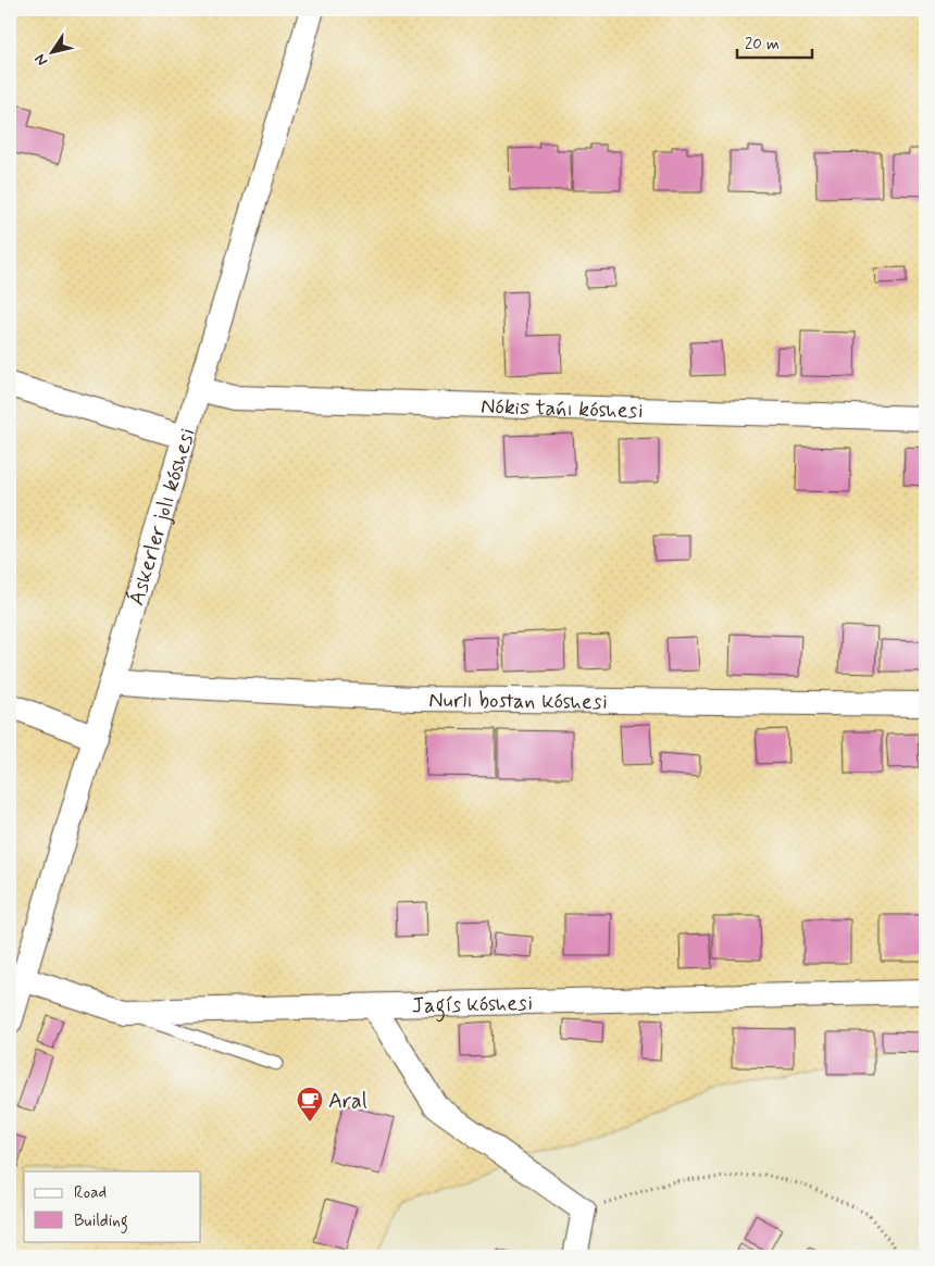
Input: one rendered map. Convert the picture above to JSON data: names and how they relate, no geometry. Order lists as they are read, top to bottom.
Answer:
{
  "streets": {
    "street": [
      "Nókis tańı kóshesi",
      "Áskerler jolı kóshesi",
      "Nurlı bostan kóshesi",
      "Jaǵıs kóshesi"
    ]
  },
  "crossings": [
    ["Nókis tańı kóshesi", "Áskerler jolı kóshesi"],
    ["Áskerler jolı kóshesi", "Nurlı bostan kóshesi"],
    ["Áskerler jolı kóshesi", "Jaǵıs kóshesi"]
  ],
  "places": {
    "cafe": ["Aral"]
  },
  "legend": ["Road", "Building"],
  "scale_bar": "20 m",
  "north": "bottom left"
}
